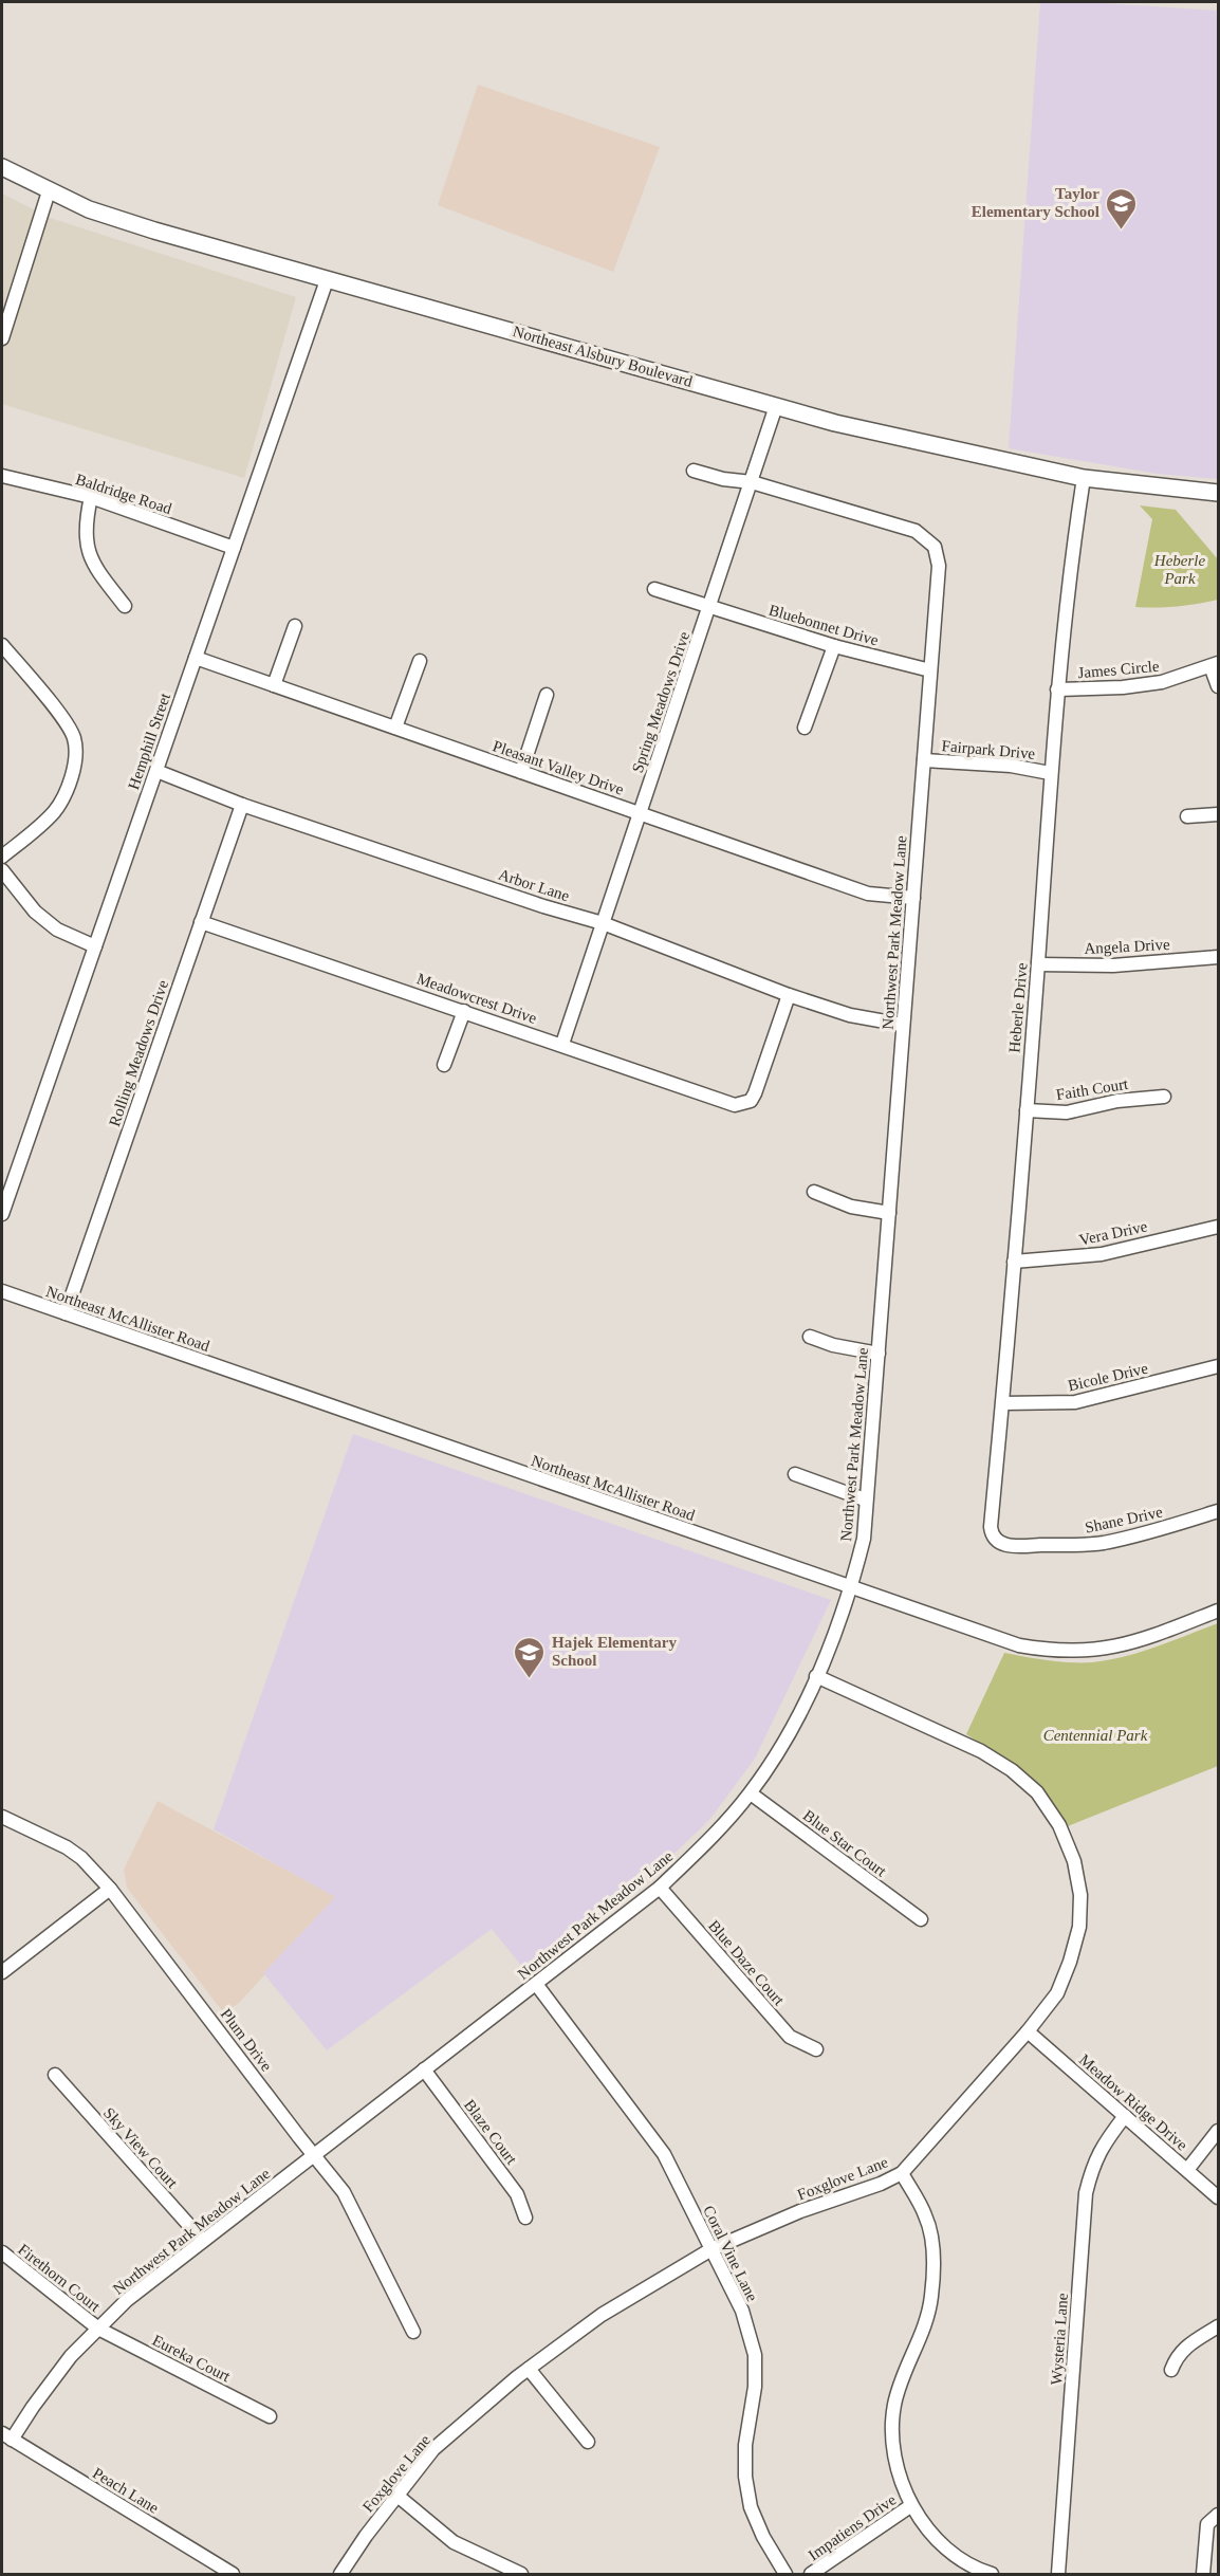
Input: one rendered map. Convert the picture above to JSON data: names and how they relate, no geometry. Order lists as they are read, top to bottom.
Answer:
{
  "streets": {
    "main road": ["Northeast Alsbury Boulevard"],
    "street": [
      "Baldridge Road",
      "Bluebonnet Drive",
      "James Circle",
      "Spring Meadows Drive",
      "Hemphill Street",
      "Fairpark Drive",
      "Pleasant Valley Drive",
      "Arbor Lane",
      "Northwest Park Meadow Lane",
      "Angela Drive",
      "Meadowcrest Drive",
      "Heberle Drive",
      "Rolling Meadows Drive",
      "Faith Court",
      "Vera Drive",
      "Northeast McAllister Road",
      "Bicole Drive",
      "Shane Drive",
      "Blue Star Court",
      "Blue Daze Court",
      "Plum Drive",
      "Meadow Ridge Drive",
      "Blaze Court",
      "Sky View Court",
      "Foxglove Lane",
      "Coral Vine Lane",
      "Firethorn Court",
      "Wysteria Lane",
      "Eureka Court",
      "Peach Lane",
      "Impatiens Drive"
    ]
  },
  "crossings": [
    ["Northeast Alsbury Boulevard", "Spring Meadows Drive"],
    ["Northeast Alsbury Boulevard", "Hemphill Street"],
    ["Northeast Alsbury Boulevard", "Heberle Drive"],
    ["Baldridge Road", "Hemphill Street"],
    ["Bluebonnet Drive", "Spring Meadows Drive"],
    ["Bluebonnet Drive", "Northwest Park Meadow Lane"],
    ["James Circle", "Heberle Drive"],
    ["Spring Meadows Drive", "Pleasant Valley Drive"],
    ["Spring Meadows Drive", "Arbor Lane"],
    ["Spring Meadows Drive", "Northwest Park Meadow Lane"],
    ["Spring Meadows Drive", "Meadowcrest Drive"],
    ["Hemphill Street", "Pleasant Valley Drive"],
    ["Hemphill Street", "Arbor Lane"],
    ["Fairpark Drive", "Northwest Park Meadow Lane"],
    ["Fairpark Drive", "Heberle Drive"],
    ["Pleasant Valley Drive", "Northwest Park Meadow Lane"],
    ["Arbor Lane", "Northwest Park Meadow Lane"],
    ["Arbor Lane", "Meadowcrest Drive"],
    ["Arbor Lane", "Rolling Meadows Drive"],
    ["Northwest Park Meadow Lane", "Northeast McAllister Road"],
    ["Northwest Park Meadow Lane", "Blue Star Court"],
    ["Northwest Park Meadow Lane", "Blue Daze Court"],
    ["Northwest Park Meadow Lane", "Plum Drive"],
    ["Northwest Park Meadow Lane", "Blaze Court"],
    ["Northwest Park Meadow Lane", "Sky View Court"],
    ["Northwest Park Meadow Lane", "Foxglove Lane"],
    ["Northwest Park Meadow Lane", "Coral Vine Lane"],
    ["Northwest Park Meadow Lane", "Firethorn Court"],
    ["Northwest Park Meadow Lane", "Eureka Court"],
    ["Northwest Park Meadow Lane", "Peach Lane"],
    ["Angela Drive", "Heberle Drive"],
    ["Meadowcrest Drive", "Rolling Meadows Drive"],
    ["Heberle Drive", "Faith Court"],
    ["Heberle Drive", "Vera Drive"],
    ["Heberle Drive", "Bicole Drive"],
    ["Heberle Drive", "Shane Drive"],
    ["Rolling Meadows Drive", "Northeast McAllister Road"],
    ["Meadow Ridge Drive", "Foxglove Lane"],
    ["Meadow Ridge Drive", "Wysteria Lane"],
    ["Foxglove Lane", "Coral Vine Lane"],
    ["Firethorn Court", "Eureka Court"]
  ],
  "parks": ["Heberle Park", "Centennial Park"],
  "places": {
    "school or university": ["Taylor Elementary School", "Hajek Elementary School"]
  }
}
